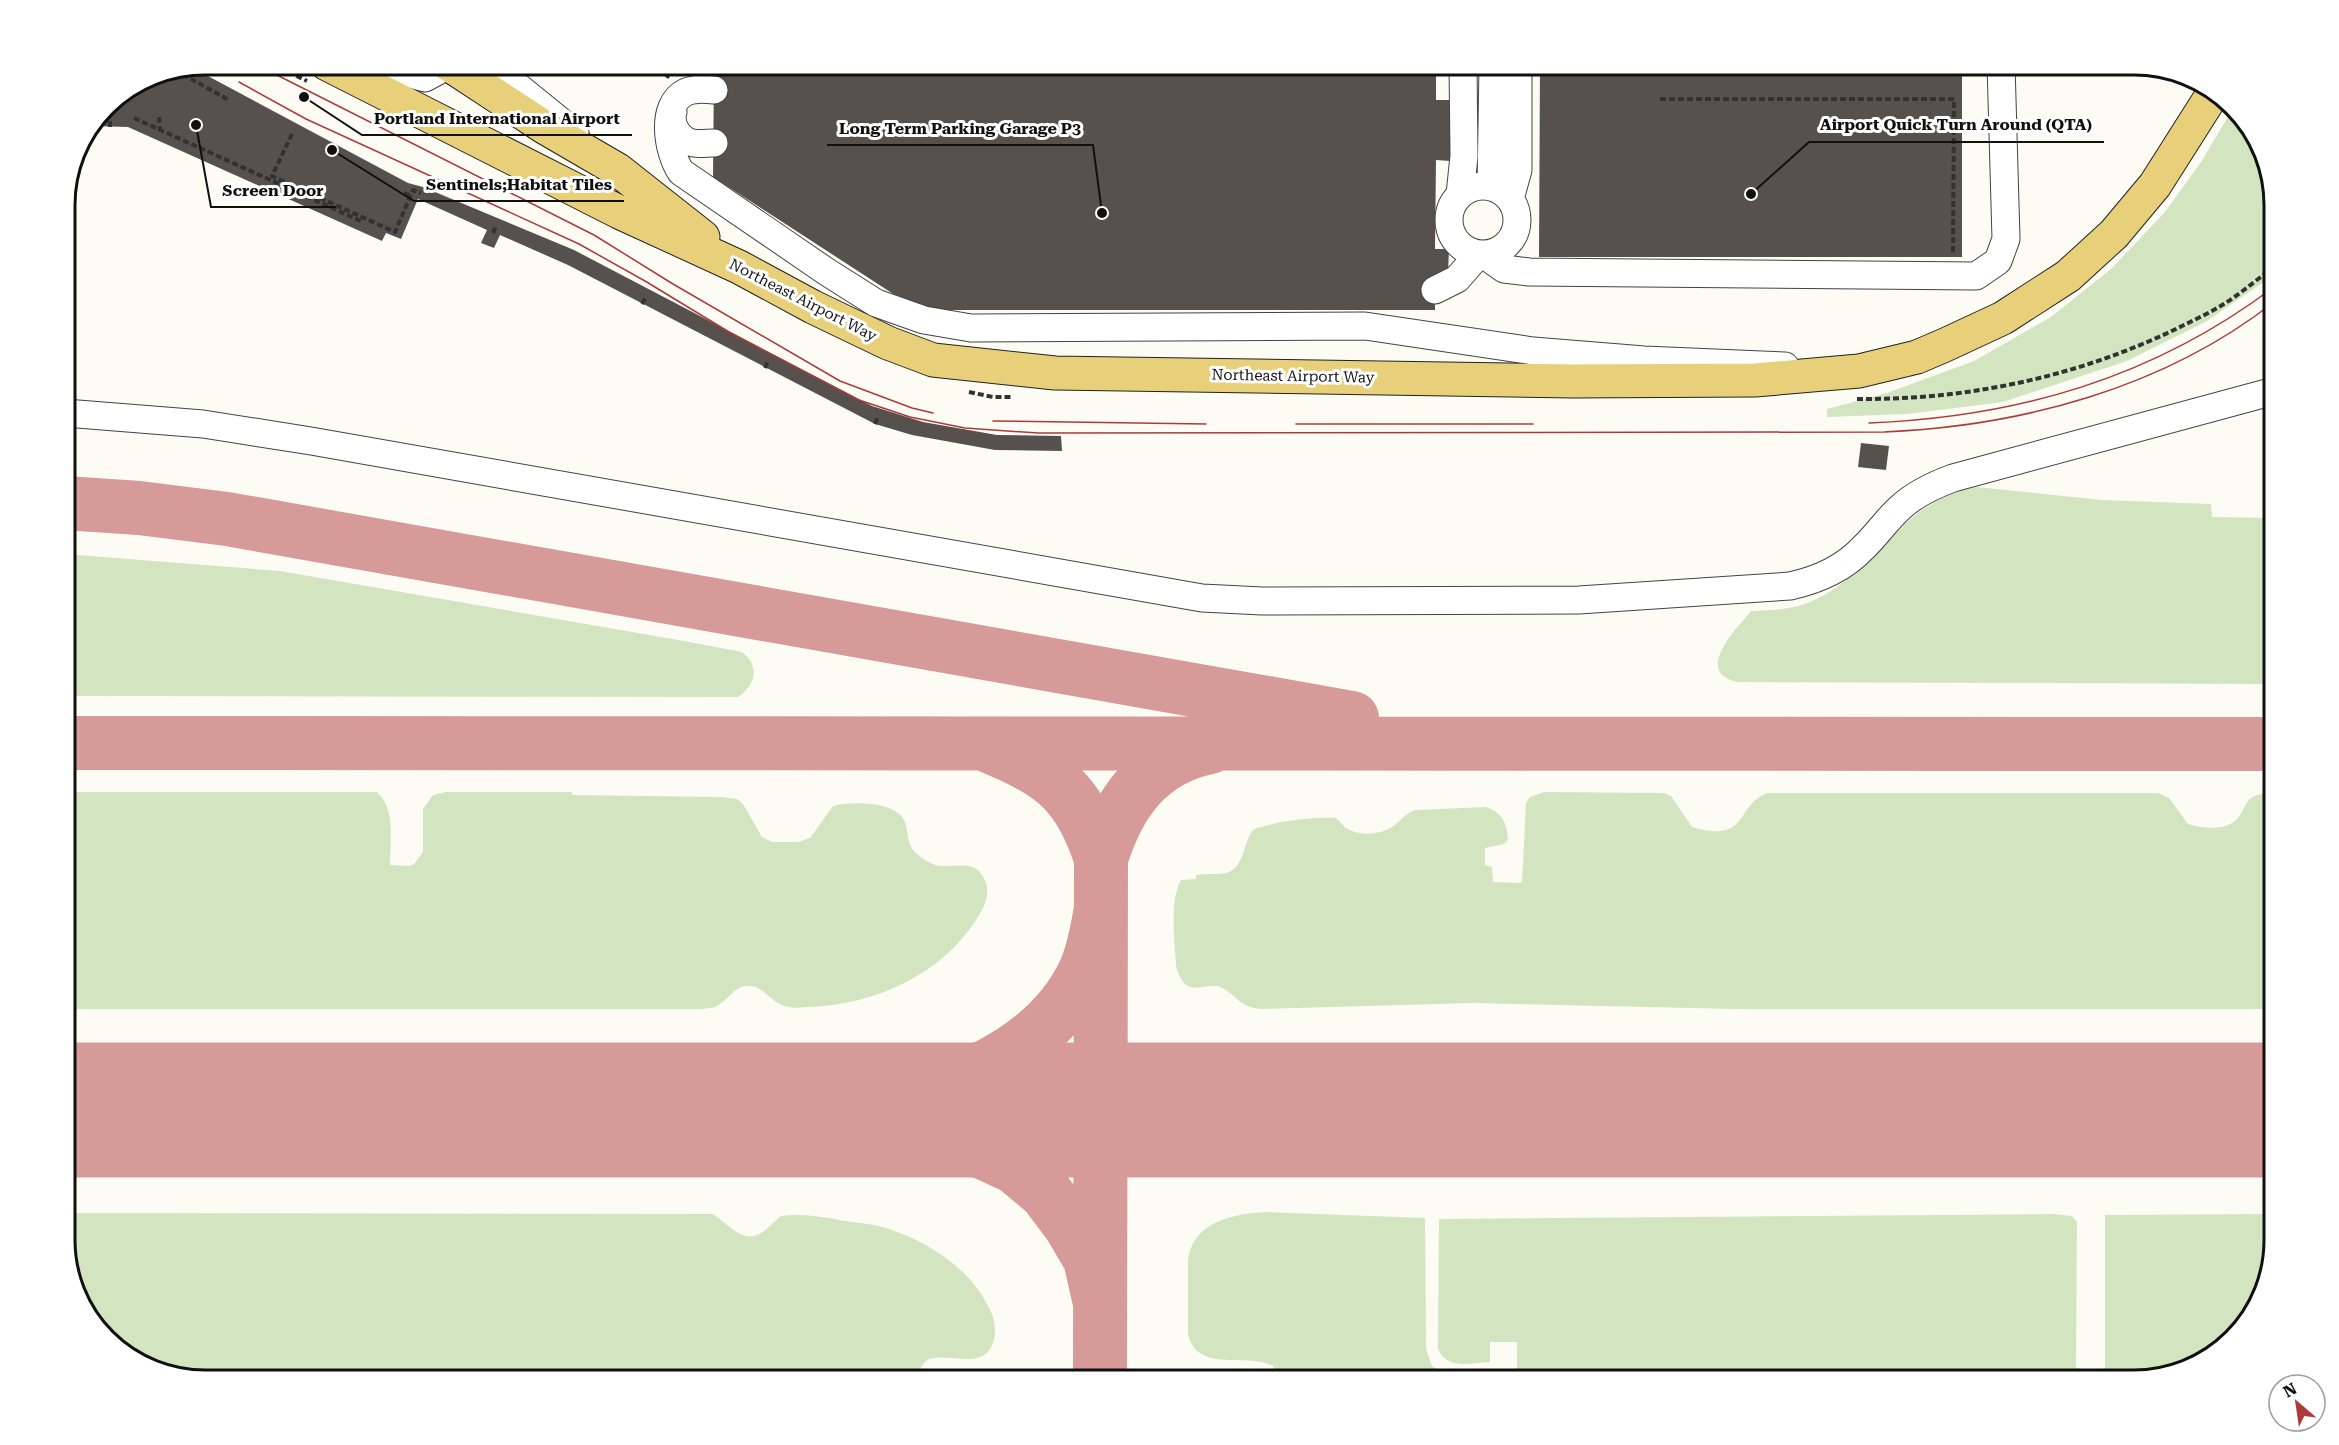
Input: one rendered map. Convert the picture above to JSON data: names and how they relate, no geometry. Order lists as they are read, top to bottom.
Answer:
{
  "streets": {
    "main road": ["Northeast Airport Way"]
  },
  "places": [
    "Portland International Airport",
    "Screen Door",
    "Sentinels;Habitat Tiles",
    "Airport Quick Turn Around (QTA)",
    "Long Term Parking Garage P3"
  ],
  "north": "top left"
}
